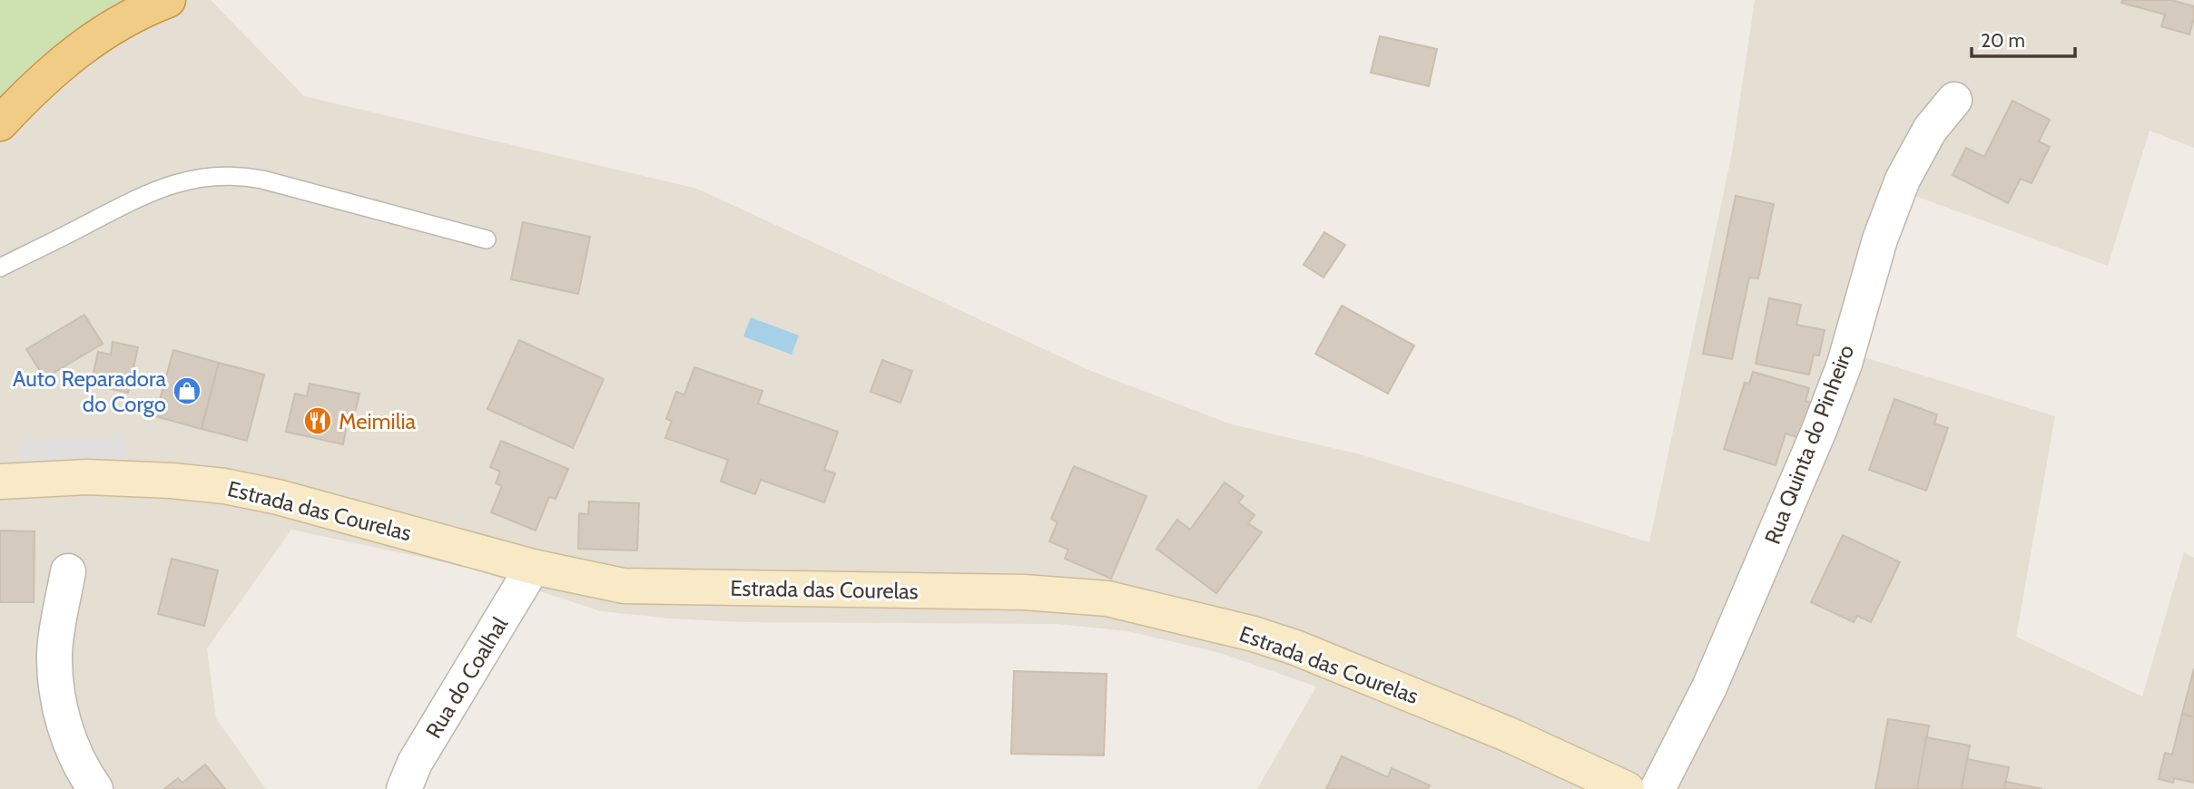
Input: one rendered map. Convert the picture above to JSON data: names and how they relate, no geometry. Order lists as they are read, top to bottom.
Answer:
{
  "streets": {
    "main road": ["Estrada das Courelas"],
    "street": ["Rua Quinta do Pinheiro", "Rua do Coalhal"]
  },
  "crossings": [
    ["Estrada das Courelas", "Rua do Coalhal"]
  ],
  "places": {
    "shop": ["Auto Reparadora do Corgo"],
    "restaurant": ["Meimilia"]
  },
  "scale_bar": "20 m"
}
